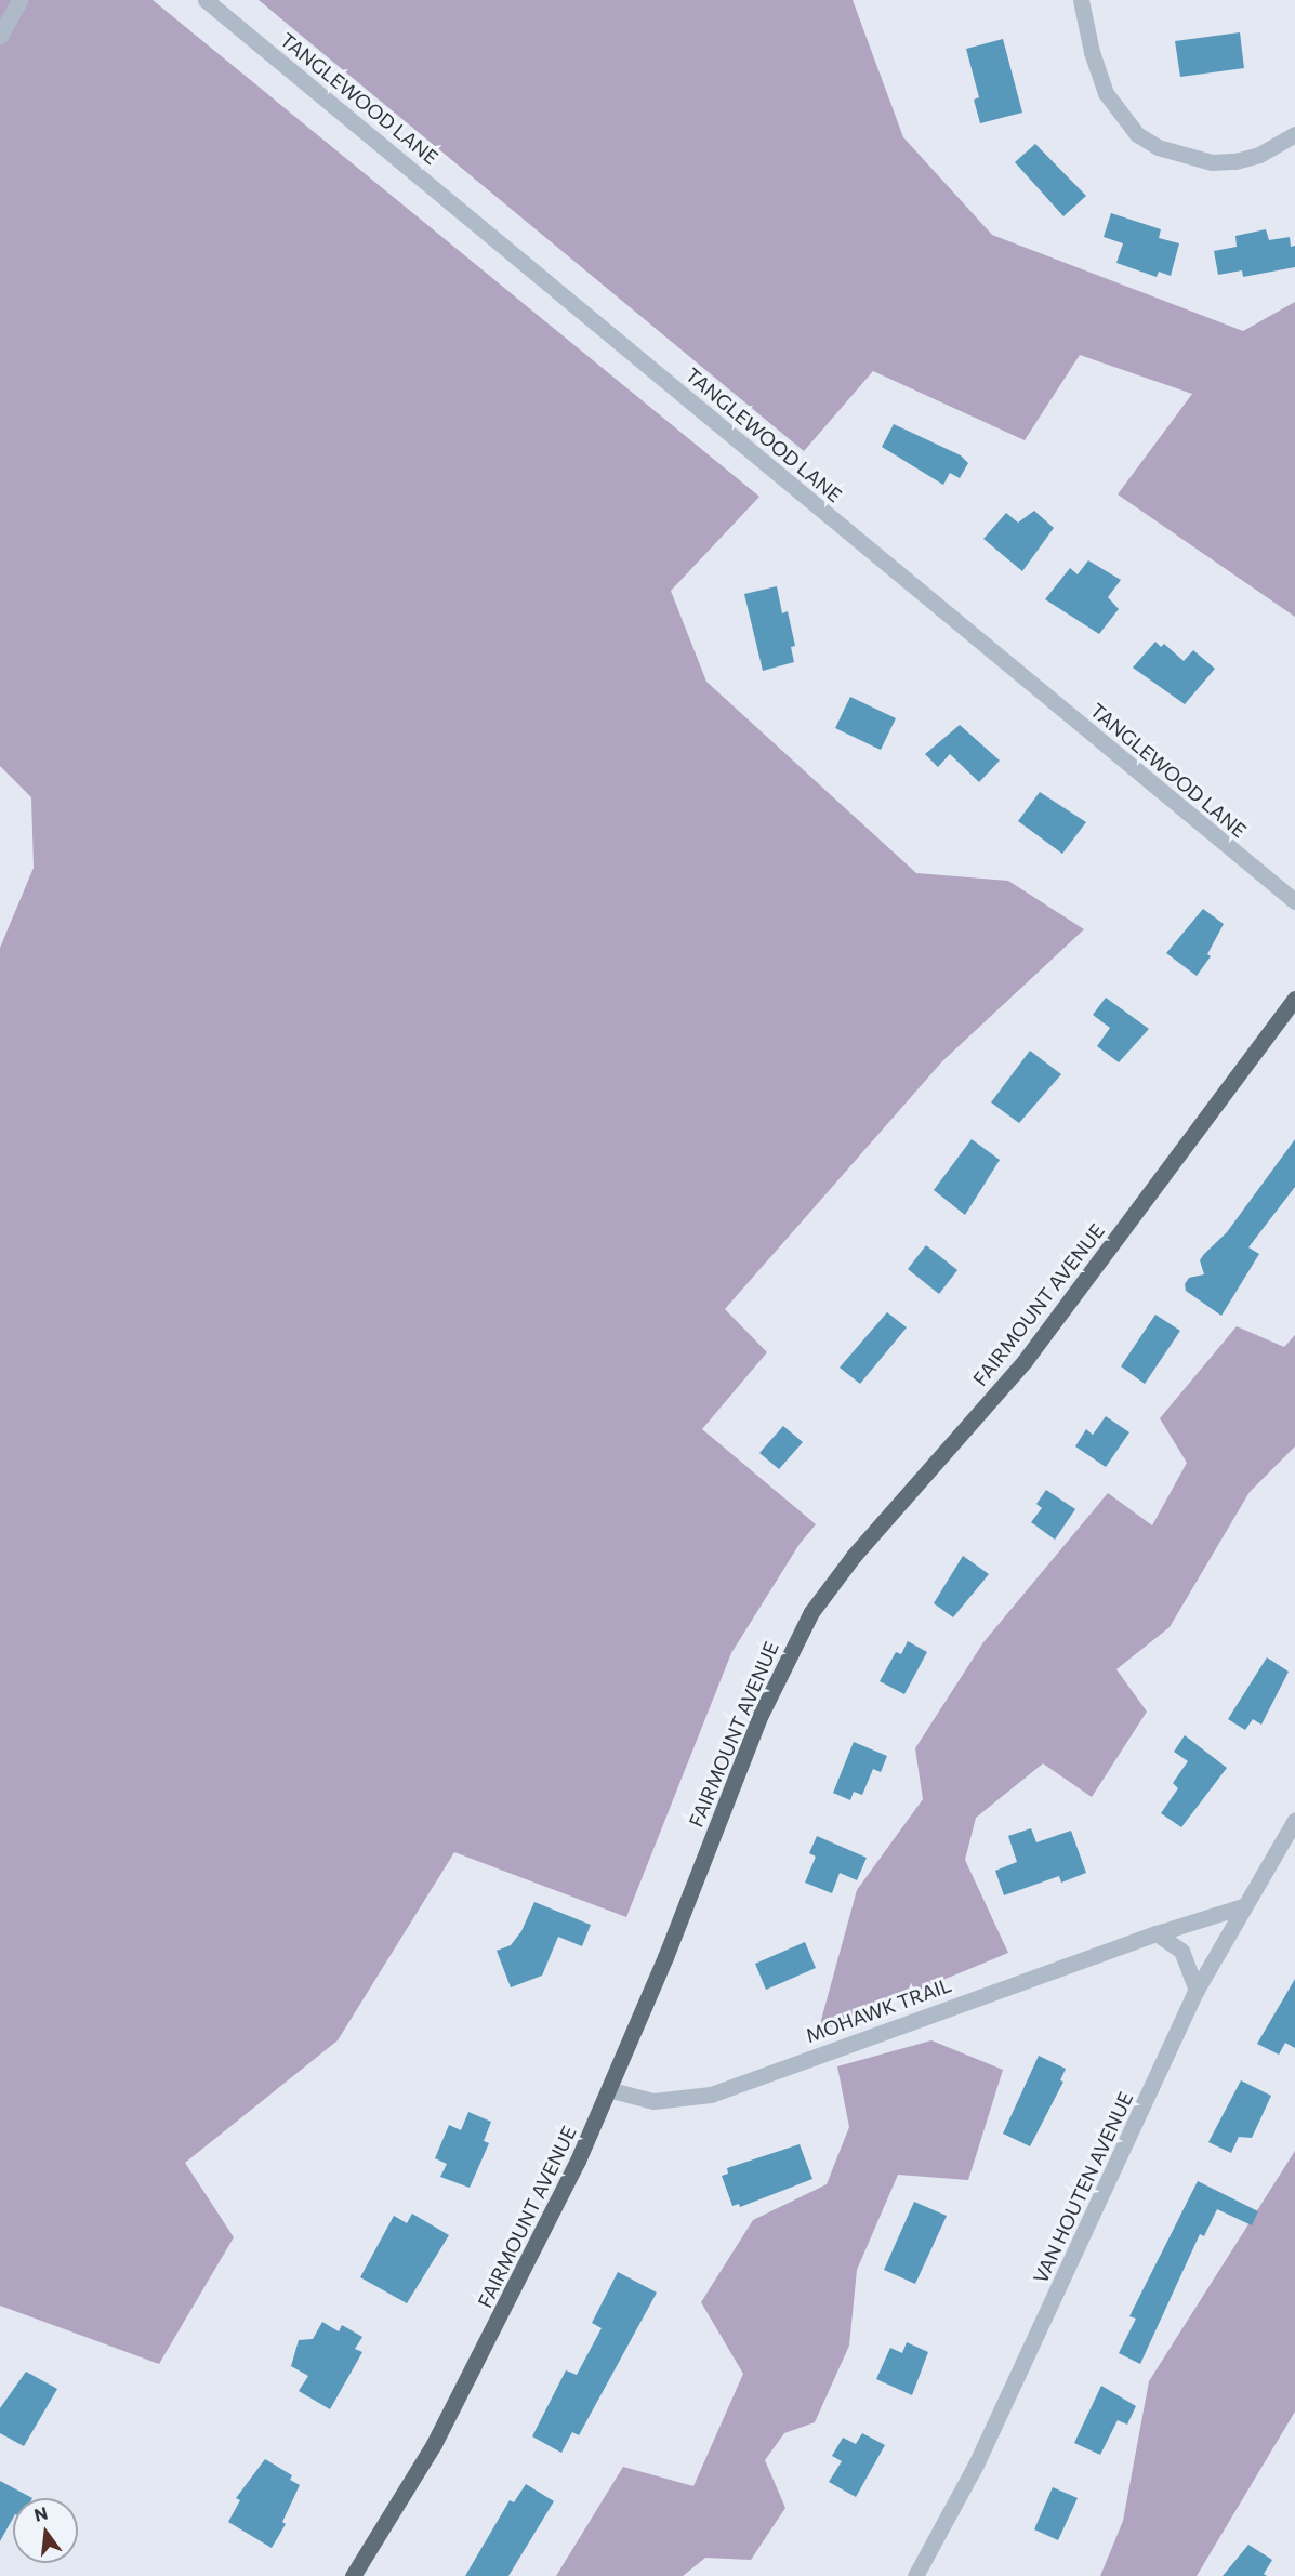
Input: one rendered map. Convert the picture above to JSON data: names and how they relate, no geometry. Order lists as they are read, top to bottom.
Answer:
{
  "streets": {
    "main road": ["FAIRMOUNT AVENUE"],
    "street": ["TANGLEWOOD LANE", "MOHAWK TRAIL", "VAN HOUTEN AVENUE"]
  },
  "crossings": [
    ["FAIRMOUNT AVENUE", "MOHAWK TRAIL"],
    ["MOHAWK TRAIL", "VAN HOUTEN AVENUE"]
  ],
  "north": "top"
}
